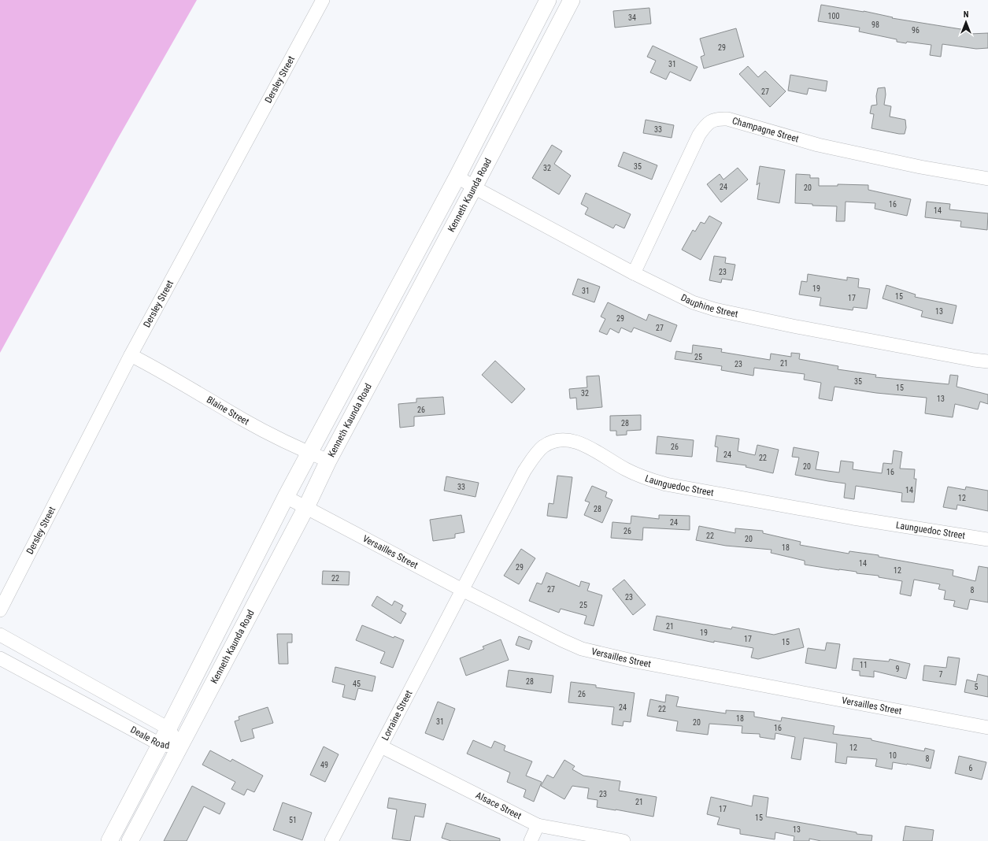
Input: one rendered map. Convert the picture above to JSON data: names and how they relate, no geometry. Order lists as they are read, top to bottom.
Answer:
{
  "streets": {
    "main road": ["Kenneth Kaunda Road"],
    "street": [
      "Dersley Street",
      "Champagne Street",
      "Dauphine Street",
      "Blaine Street",
      "Launguedoc Street",
      "Versailles Street",
      "Lorraine Street",
      "Deale Road",
      "Alsace Street"
    ]
  },
  "crossings": [
    ["Dersley Street", "Blaine Street"],
    ["Champagne Street", "Dauphine Street"],
    ["Kenneth Kaunda Road", "Dauphine Street"],
    ["Kenneth Kaunda Road", "Blaine Street"],
    ["Kenneth Kaunda Road", "Versailles Street"],
    ["Kenneth Kaunda Road", "Deale Road"],
    ["Launguedoc Street", "Versailles Street"],
    ["Launguedoc Street", "Lorraine Street"],
    ["Versailles Street", "Lorraine Street"],
    ["Lorraine Street", "Alsace Street"]
  ],
  "house_numbers": [
    "100",
    "34",
    "98",
    "96",
    "29",
    "31",
    "27",
    "33",
    "35",
    "32",
    "24",
    "20",
    "16",
    "14",
    "23",
    "19",
    "31",
    "15",
    "17",
    "13",
    "29",
    "27",
    "25",
    "21",
    "23",
    "35",
    "15",
    "32",
    "13",
    "26",
    "28",
    "26",
    "24",
    "22",
    "20",
    "16",
    "33",
    "14",
    "12",
    "28",
    "24",
    "26",
    "22",
    "20",
    "18",
    "14",
    "29",
    "12",
    "22",
    "27",
    "8",
    "23",
    "25",
    "21",
    "19",
    "17",
    "15",
    "11",
    "9",
    "7",
    "28",
    "45",
    "5",
    "26",
    "24",
    "22",
    "18",
    "31",
    "20",
    "16",
    "12",
    "10",
    "8",
    "49",
    "6",
    "23",
    "21",
    "17",
    "15",
    "51",
    "13"
  ],
  "north": "top"
}
